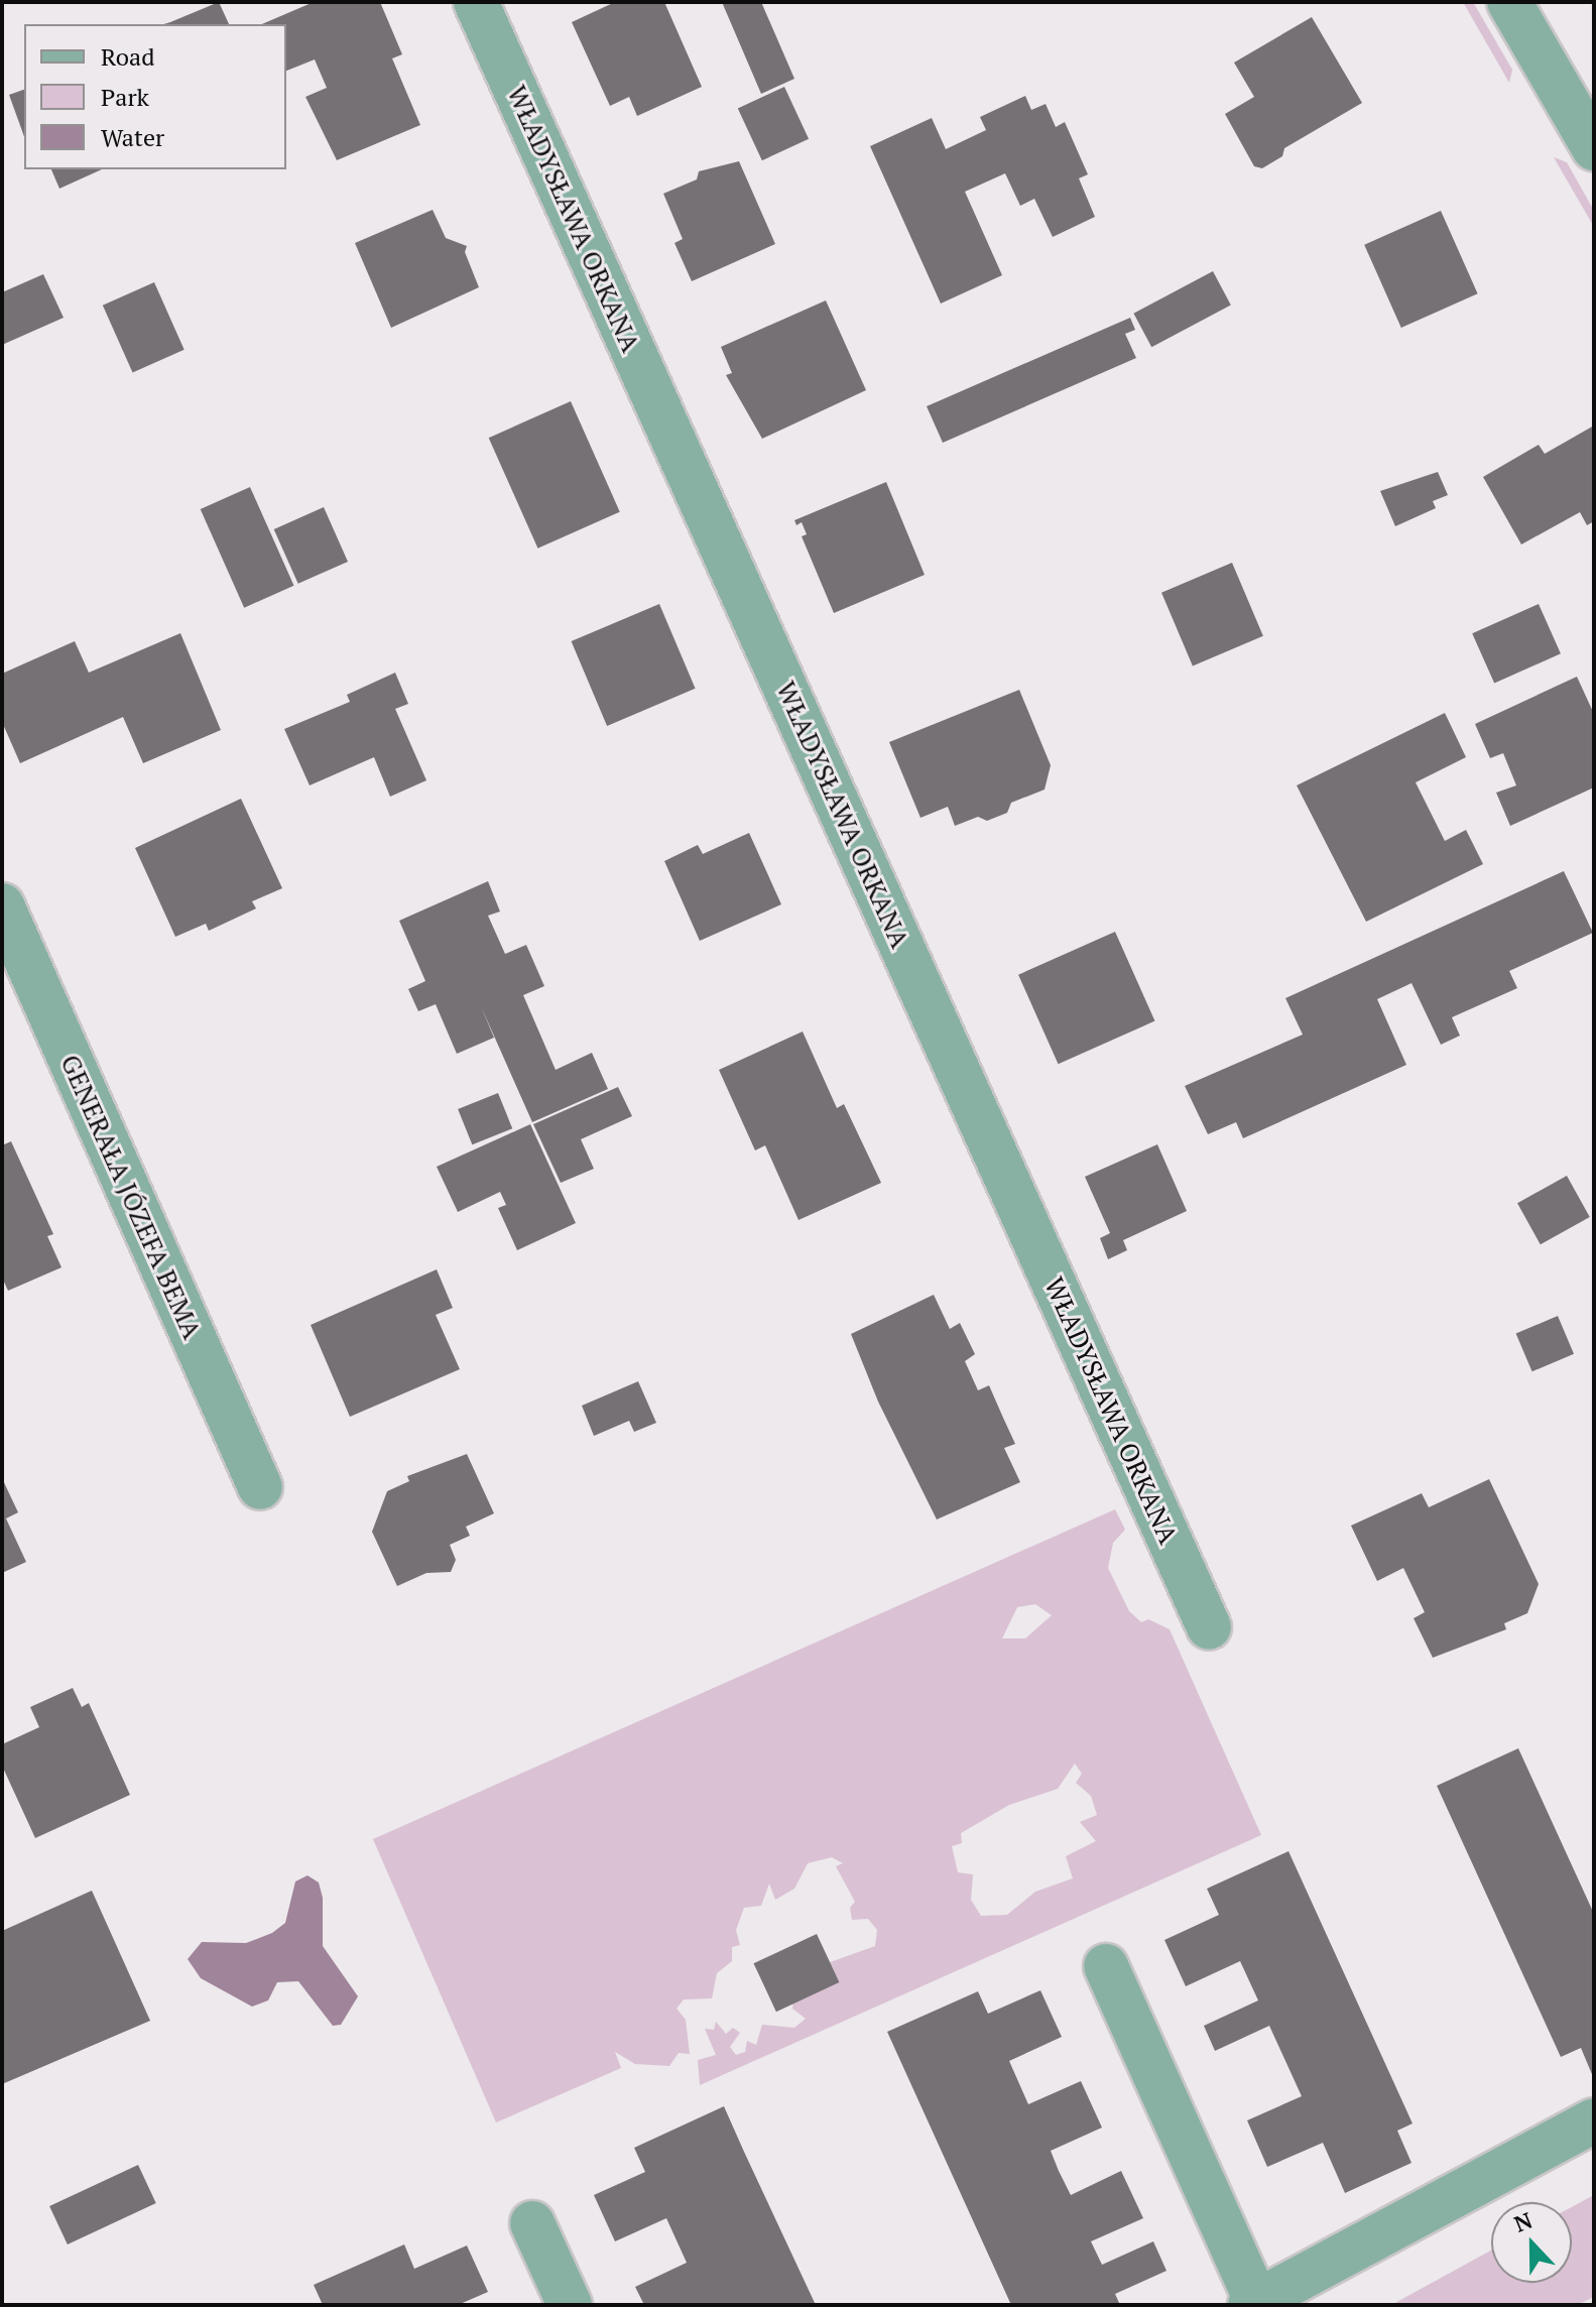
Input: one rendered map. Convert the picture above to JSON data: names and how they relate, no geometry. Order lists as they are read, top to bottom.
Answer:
{
  "streets": {
    "street": ["WŁADYSŁAWA ORKANA", "GENERAŁA JÓZEFA BEMA"]
  },
  "legend": ["Road", "Park", "Water"],
  "north": "top"
}
